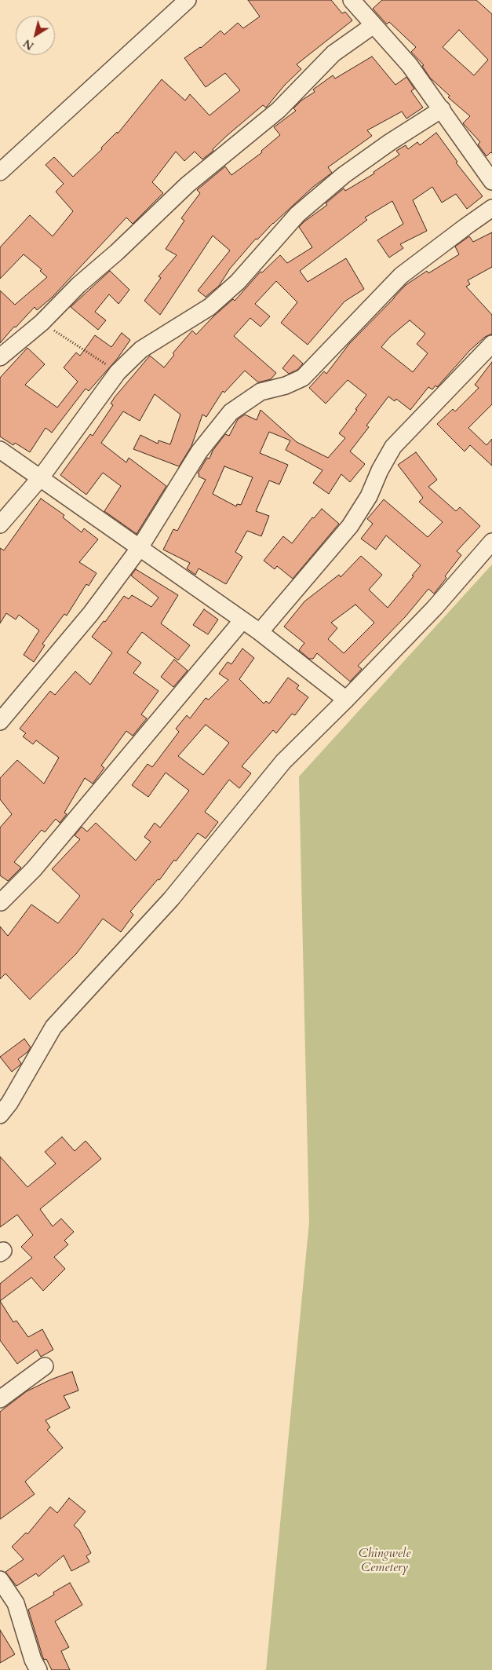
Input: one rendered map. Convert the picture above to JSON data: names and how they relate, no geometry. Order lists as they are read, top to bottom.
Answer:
{
  "parks": ["Chingwele Cemetery"],
  "north": "bottom left"
}
